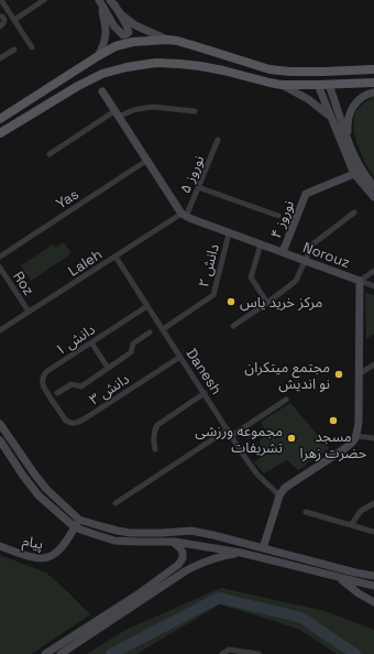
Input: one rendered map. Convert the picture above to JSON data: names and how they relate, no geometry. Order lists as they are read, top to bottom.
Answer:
{
  "streets": {
    "main road": ["نوروز ۴", "Norouz", "پیام"],
    "street": [
      "نوروز ۵",
      "Yas",
      "Laleh",
      "دانش ۲",
      "Roz",
      "دانش ۱",
      "Danesh",
      "دانش ۳"
    ]
  },
  "crossings": [
    ["نوروز ۵", "Norouz"],
    ["نوروز ۵", "Laleh"],
    ["نوروز ۴", "Norouz"],
    ["Norouz", "Laleh"],
    ["Norouz", "دانش ۲"],
    ["Laleh", "Roz"],
    ["Laleh", "Danesh"],
    ["دانش ۲", "Danesh"],
    ["دانش ۱", "Danesh"],
    ["دانش ۱", "دانش ۳"],
    ["Danesh", "دانش ۳"]
  ],
  "places": [
    "مرکز خرید یاس",
    "مجتمع میتکران نو اندیش",
    "مسجد حضرت زهرا",
    "مجموعه ورزشی تشریفات"
  ]
}
